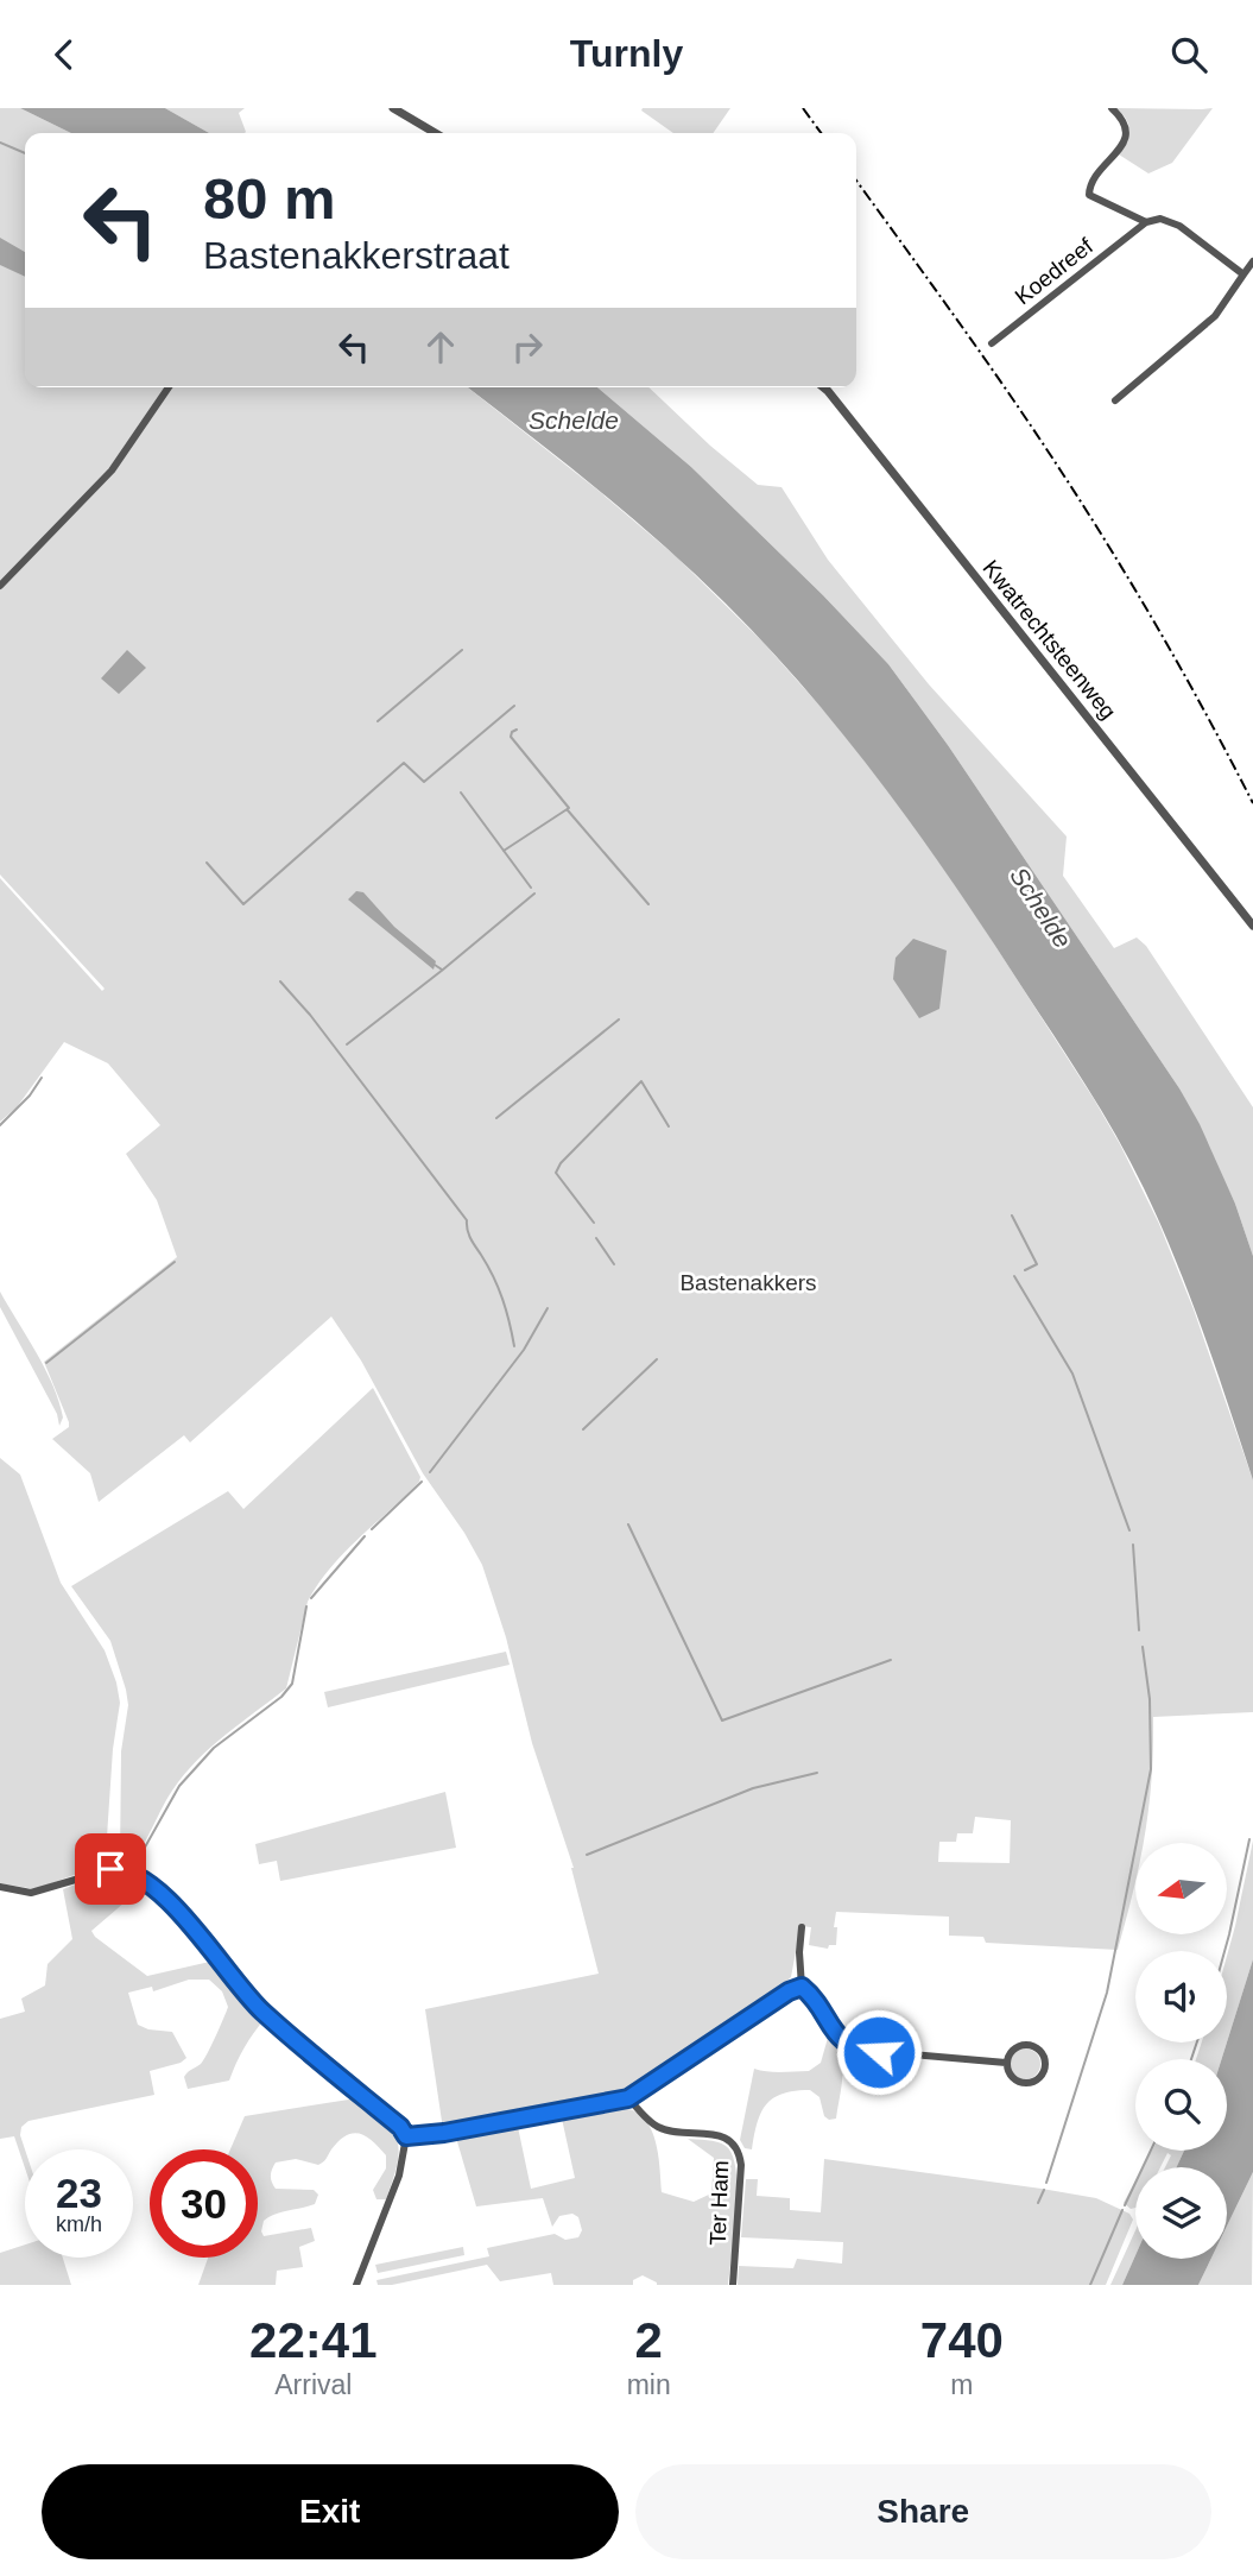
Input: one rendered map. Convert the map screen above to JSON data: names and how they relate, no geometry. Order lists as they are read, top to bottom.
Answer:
{
  "streets": {
    "street": ["Koedreef", "Kwatrechtsteenweg", "Ter Ham"]
  },
  "water": ["Schelde"],
  "parks": ["Bastenakkers"],
  "north": "left",
  "page": {
    "header": "Turnly",
    "turn": ["80 m", "Bastenakkerstraat"],
    "speed": "23 km/h",
    "limit": "30",
    "eta": [
      "22:41",
      "Arrival",
      "2",
      "min",
      "740",
      "m"
    ],
    "buttons": ["Exit", "Share"]
  }
}
